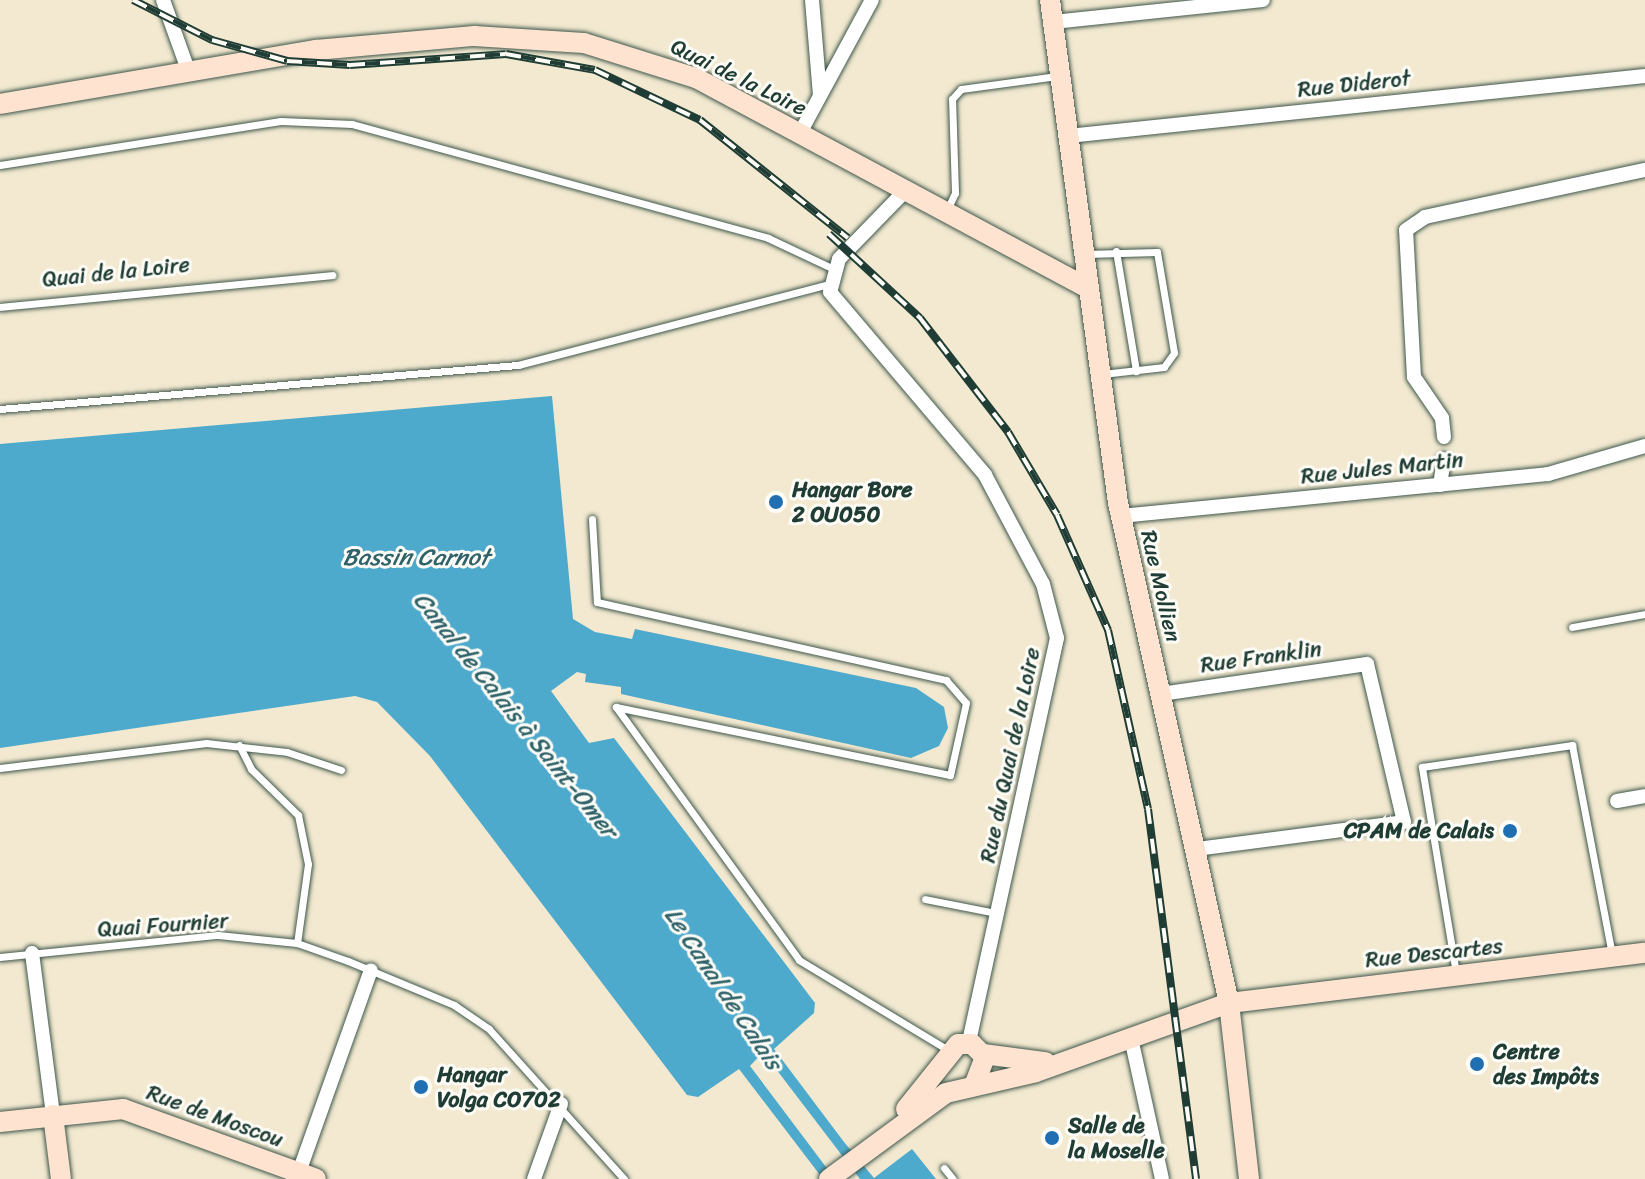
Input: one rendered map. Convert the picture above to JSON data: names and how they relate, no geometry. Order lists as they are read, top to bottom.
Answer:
{
  "streets": {
    "street": [
      "Quai de la Loire",
      "Rue Diderot",
      "Rue Jules Martin",
      "Rue Mollien",
      "Rue Franklin",
      "Rue du Quai de la Loire",
      "Rue Descartes",
      "Rue de Moscou"
    ],
    "lane": ["Quai Fournier"]
  },
  "crossings": [
    ["Quai de la Loire", "Rue Mollien"],
    ["Rue Diderot", "Rue Mollien"],
    ["Rue Jules Martin", "Rue Mollien"],
    ["Rue Mollien", "Rue Franklin"],
    ["Rue Mollien", "Rue Descartes"]
  ],
  "water": ["Bassin Carnot", "Canal de Calais à Saint-Omer", "Le Canal de Calais"],
  "places": [
    "Hangar Bore 2 OU050",
    "CPAM de Calais",
    "Centre des Impôts",
    "Hangar Volga CO702",
    "Salle de la Moselle"
  ]
}
